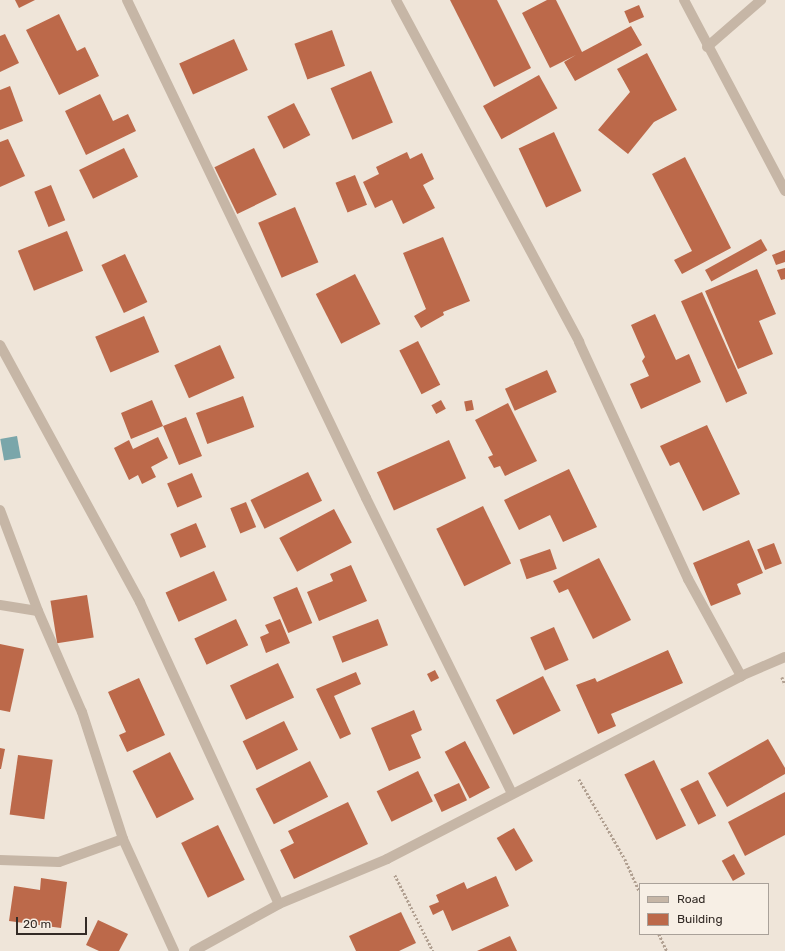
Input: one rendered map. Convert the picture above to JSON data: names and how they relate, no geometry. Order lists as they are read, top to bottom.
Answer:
{
  "legend": ["Road", "Building"],
  "scale_bar": "20 m"
}
